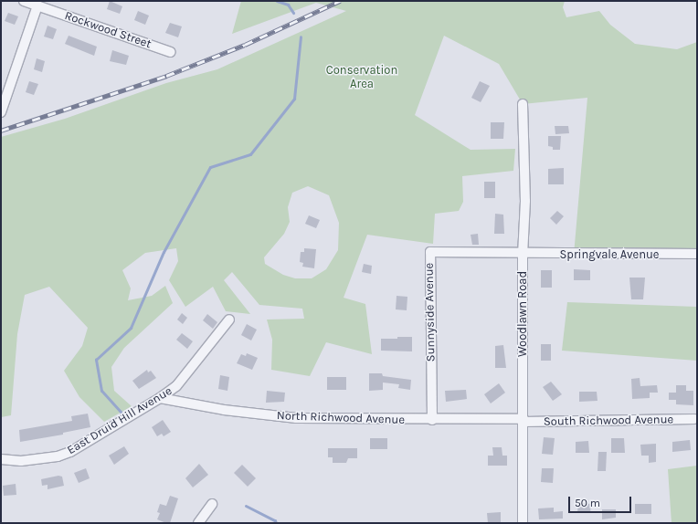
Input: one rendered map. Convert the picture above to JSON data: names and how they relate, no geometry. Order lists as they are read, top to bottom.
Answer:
{
  "streets": {
    "street": [
      "Rockwood Street",
      "Springvale Avenue",
      "Sunnyside Avenue",
      "Woodlawn Road",
      "North Richwood Avenue",
      "East Druid Hill Avenue",
      "South Richwood Avenue"
    ]
  },
  "crossings": [
    ["Springvale Avenue", "Sunnyside Avenue"],
    ["Springvale Avenue", "Woodlawn Road"],
    ["Sunnyside Avenue", "Woodlawn Road"],
    ["Sunnyside Avenue", "North Richwood Avenue"],
    ["Woodlawn Road", "North Richwood Avenue"],
    ["Woodlawn Road", "South Richwood Avenue"],
    ["North Richwood Avenue", "East Druid Hill Avenue"],
    ["North Richwood Avenue", "South Richwood Avenue"]
  ],
  "parks": ["Conservation Area"],
  "scale_bar": "50 m"
}
